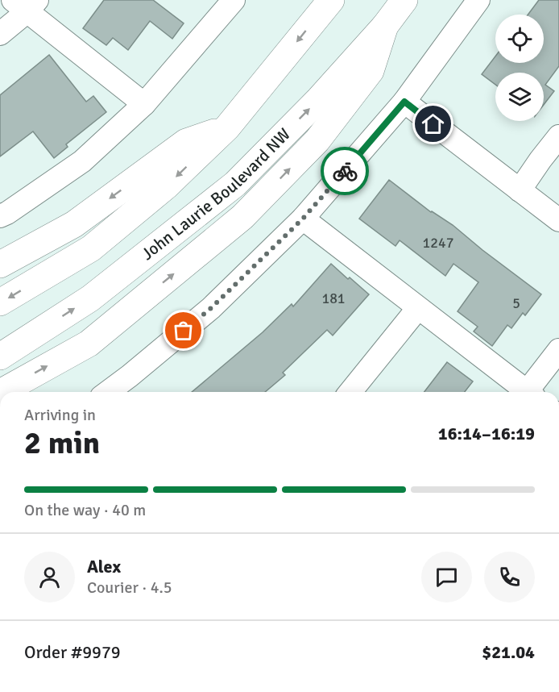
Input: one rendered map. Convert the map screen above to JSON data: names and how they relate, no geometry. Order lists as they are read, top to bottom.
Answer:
{
  "streets": {
    "main road": ["John Laurie Boulevard NW"]
  },
  "house_numbers": ["1247", "181", "5"],
  "page": {
    "heading": ["2 min", "Arriving in", "16:14–16:19"],
    "panel": [
      "Alex",
      "Courier · 4.5",
      "Order #9979",
      "$21.04"
    ],
    "bar": "On the way · 40 m"
  }
}
